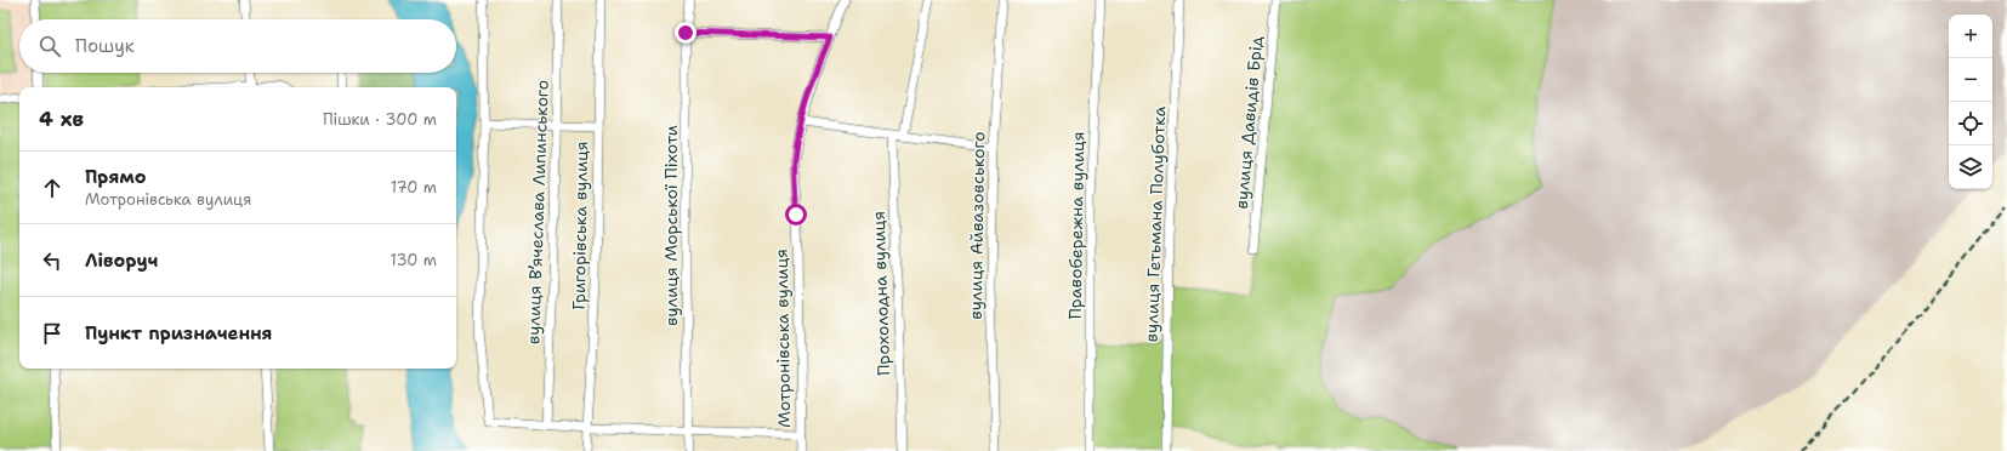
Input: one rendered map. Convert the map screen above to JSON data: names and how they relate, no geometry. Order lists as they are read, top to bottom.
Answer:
{
  "streets": {
    "street": [
      "вулиця Давидів Брід",
      "вулиця В’ячеслава Липинського",
      "вулиця Гетьмана Полуботка",
      "Григорівська вулиця",
      "вулиця Морської Піхоти",
      "вулиця Айвазовського",
      "Правобережна вулиця",
      "Прохолодна вулиця",
      "Мотронівська вулиця"
    ]
  },
  "page": {
    "map_buttons": ["+", "−"],
    "search": "Пошук",
    "heading": ["4 хв", "Пішки · 300 m"],
    "list": [
      ["Прямо", "Мотронівська вулиця", "170 m"],
      ["Ліворуч", "130 m"],
      "Пункт призначення"
    ]
  }
}
